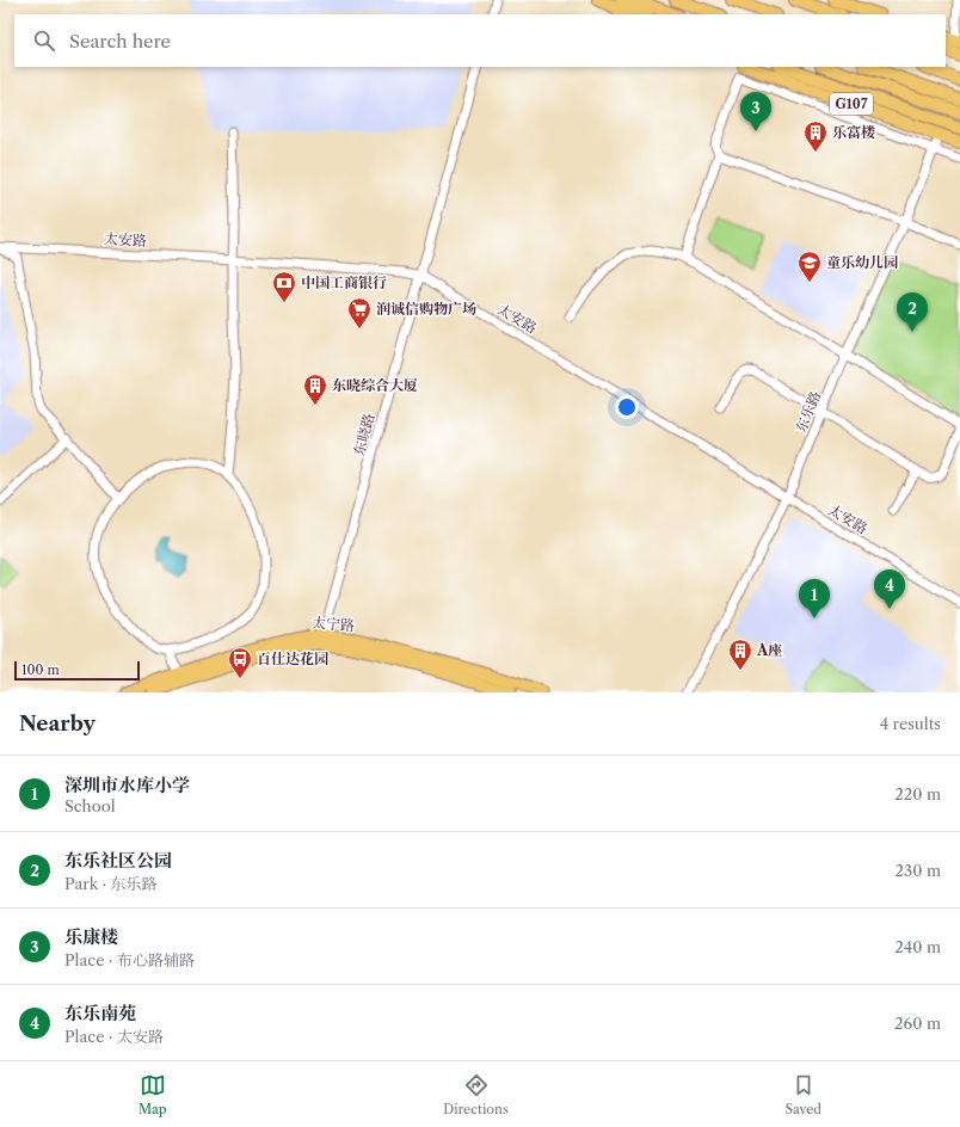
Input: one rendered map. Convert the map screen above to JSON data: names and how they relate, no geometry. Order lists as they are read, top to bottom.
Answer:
{
  "streets": {
    "highway": ["G107"],
    "main road": ["太宁路"],
    "street": ["太安路", "东乐路", "东晓路"]
  },
  "crossings": [
    ["G107", "东乐路"],
    ["太安路", "东乐路"],
    ["太安路", "东晓路"],
    ["东晓路", "太宁路"]
  ],
  "places": {
    "building": ["乐富楼", "东晓综合大厦", "A座"],
    "school or university": ["童乐幼儿园"],
    "bank": ["中国工商银行"],
    "supermarket": ["润诚信购物广场"],
    "bus stop": ["百仕达花园"]
  },
  "scale_bar": "100 m",
  "page": {
    "search": "Search here",
    "pins": [
      "3",
      "2",
      "4",
      "1"
    ],
    "scale": "100 m",
    "heading": ["Nearby", "4 results"],
    "list": [
      {
        "mark": "1",
        "name": "深圳市水库小学",
        "note": "School",
        "value": "220 m"
      },
      {
        "mark": "2",
        "name": "东乐社区公园",
        "note": "Park · 东乐路",
        "value": "230 m"
      },
      {
        "mark": "3",
        "name": "乐康楼",
        "note": "Place · 布心路辅路",
        "value": "240 m"
      },
      {
        "mark": "4",
        "name": "东乐南苑",
        "note": "Place · 太安路",
        "value": "260 m"
      }
    ],
    "nav": ["Map", "Directions", "Saved"]
  }
}
